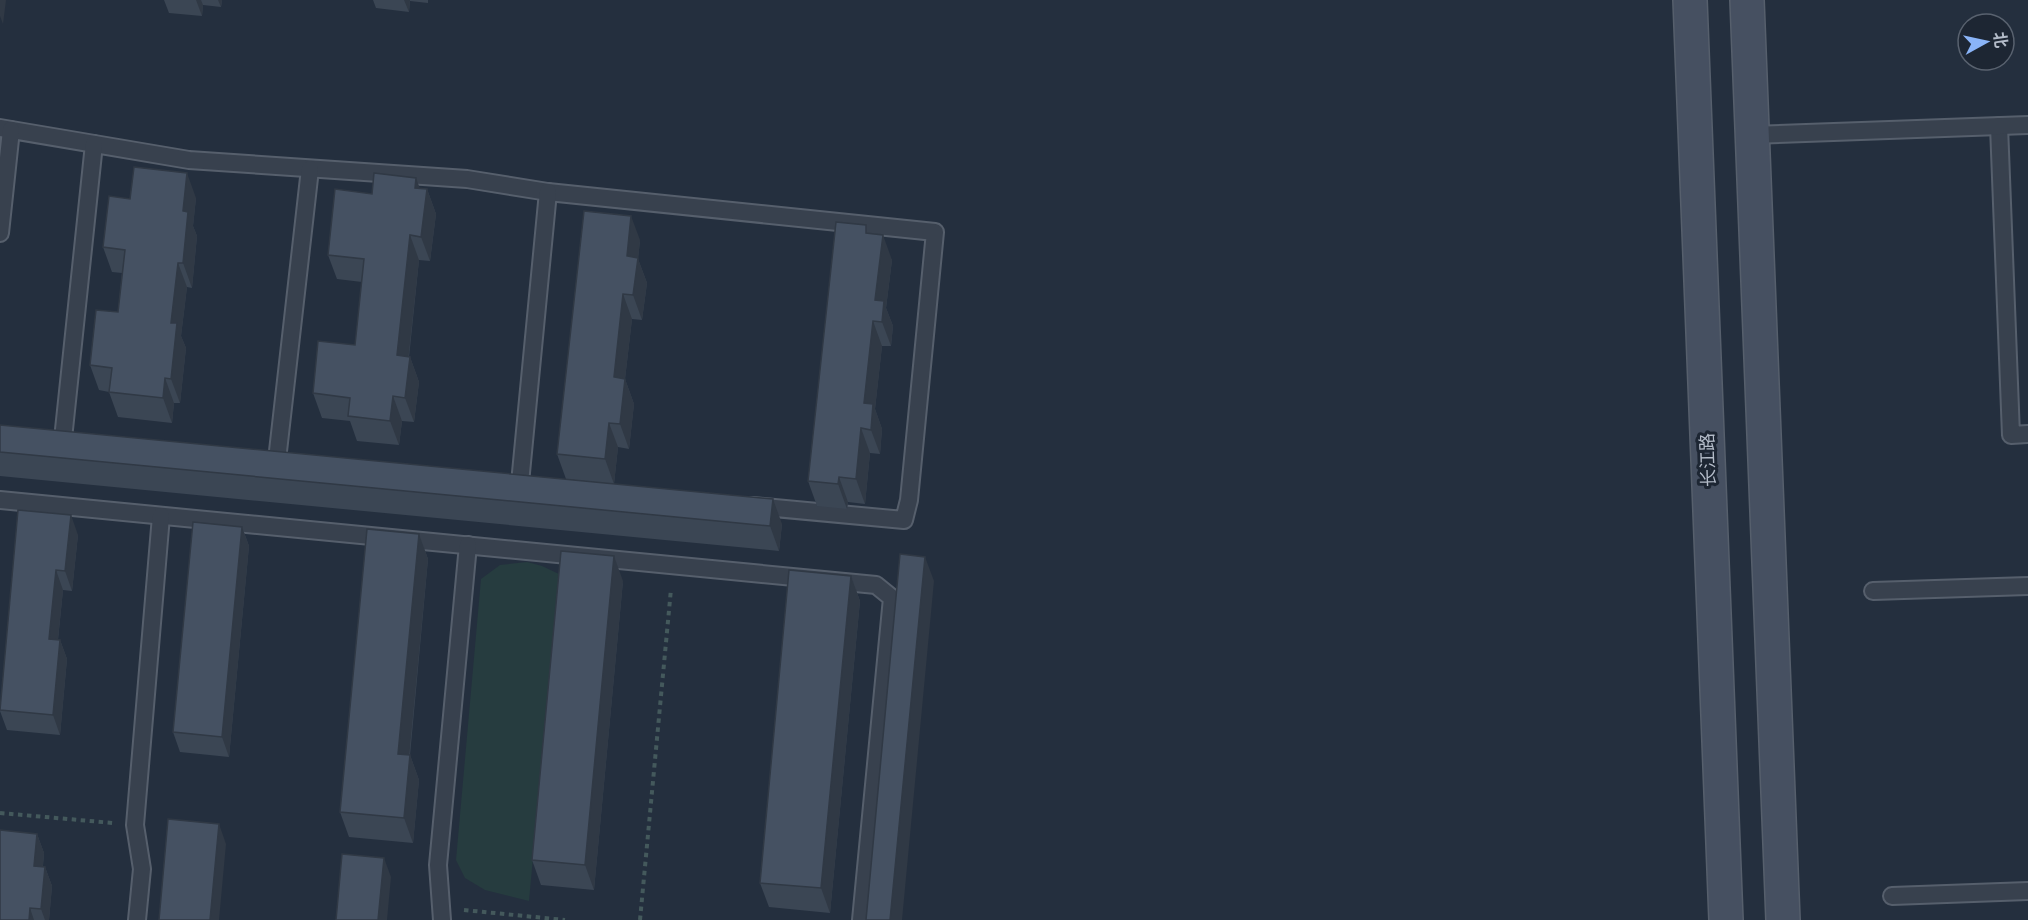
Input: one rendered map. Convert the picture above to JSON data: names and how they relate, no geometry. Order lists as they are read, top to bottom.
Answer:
{
  "streets": {
    "street": ["长江路"]
  },
  "north": "right"
}
